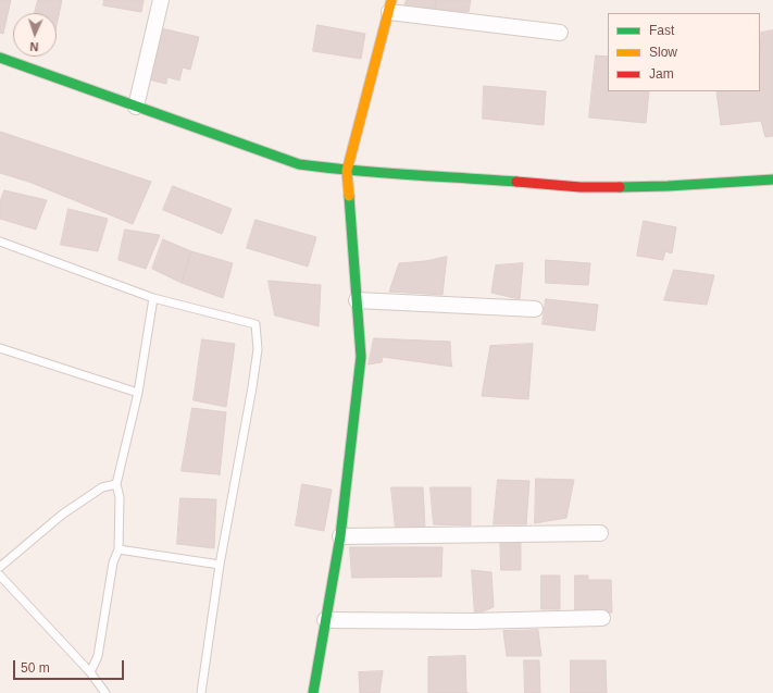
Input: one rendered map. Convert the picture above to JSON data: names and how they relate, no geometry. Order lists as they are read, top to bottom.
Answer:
{
  "legend": ["Fast", "Slow", "Jam"],
  "scale_bar": "50 m",
  "north": "bottom"
}
